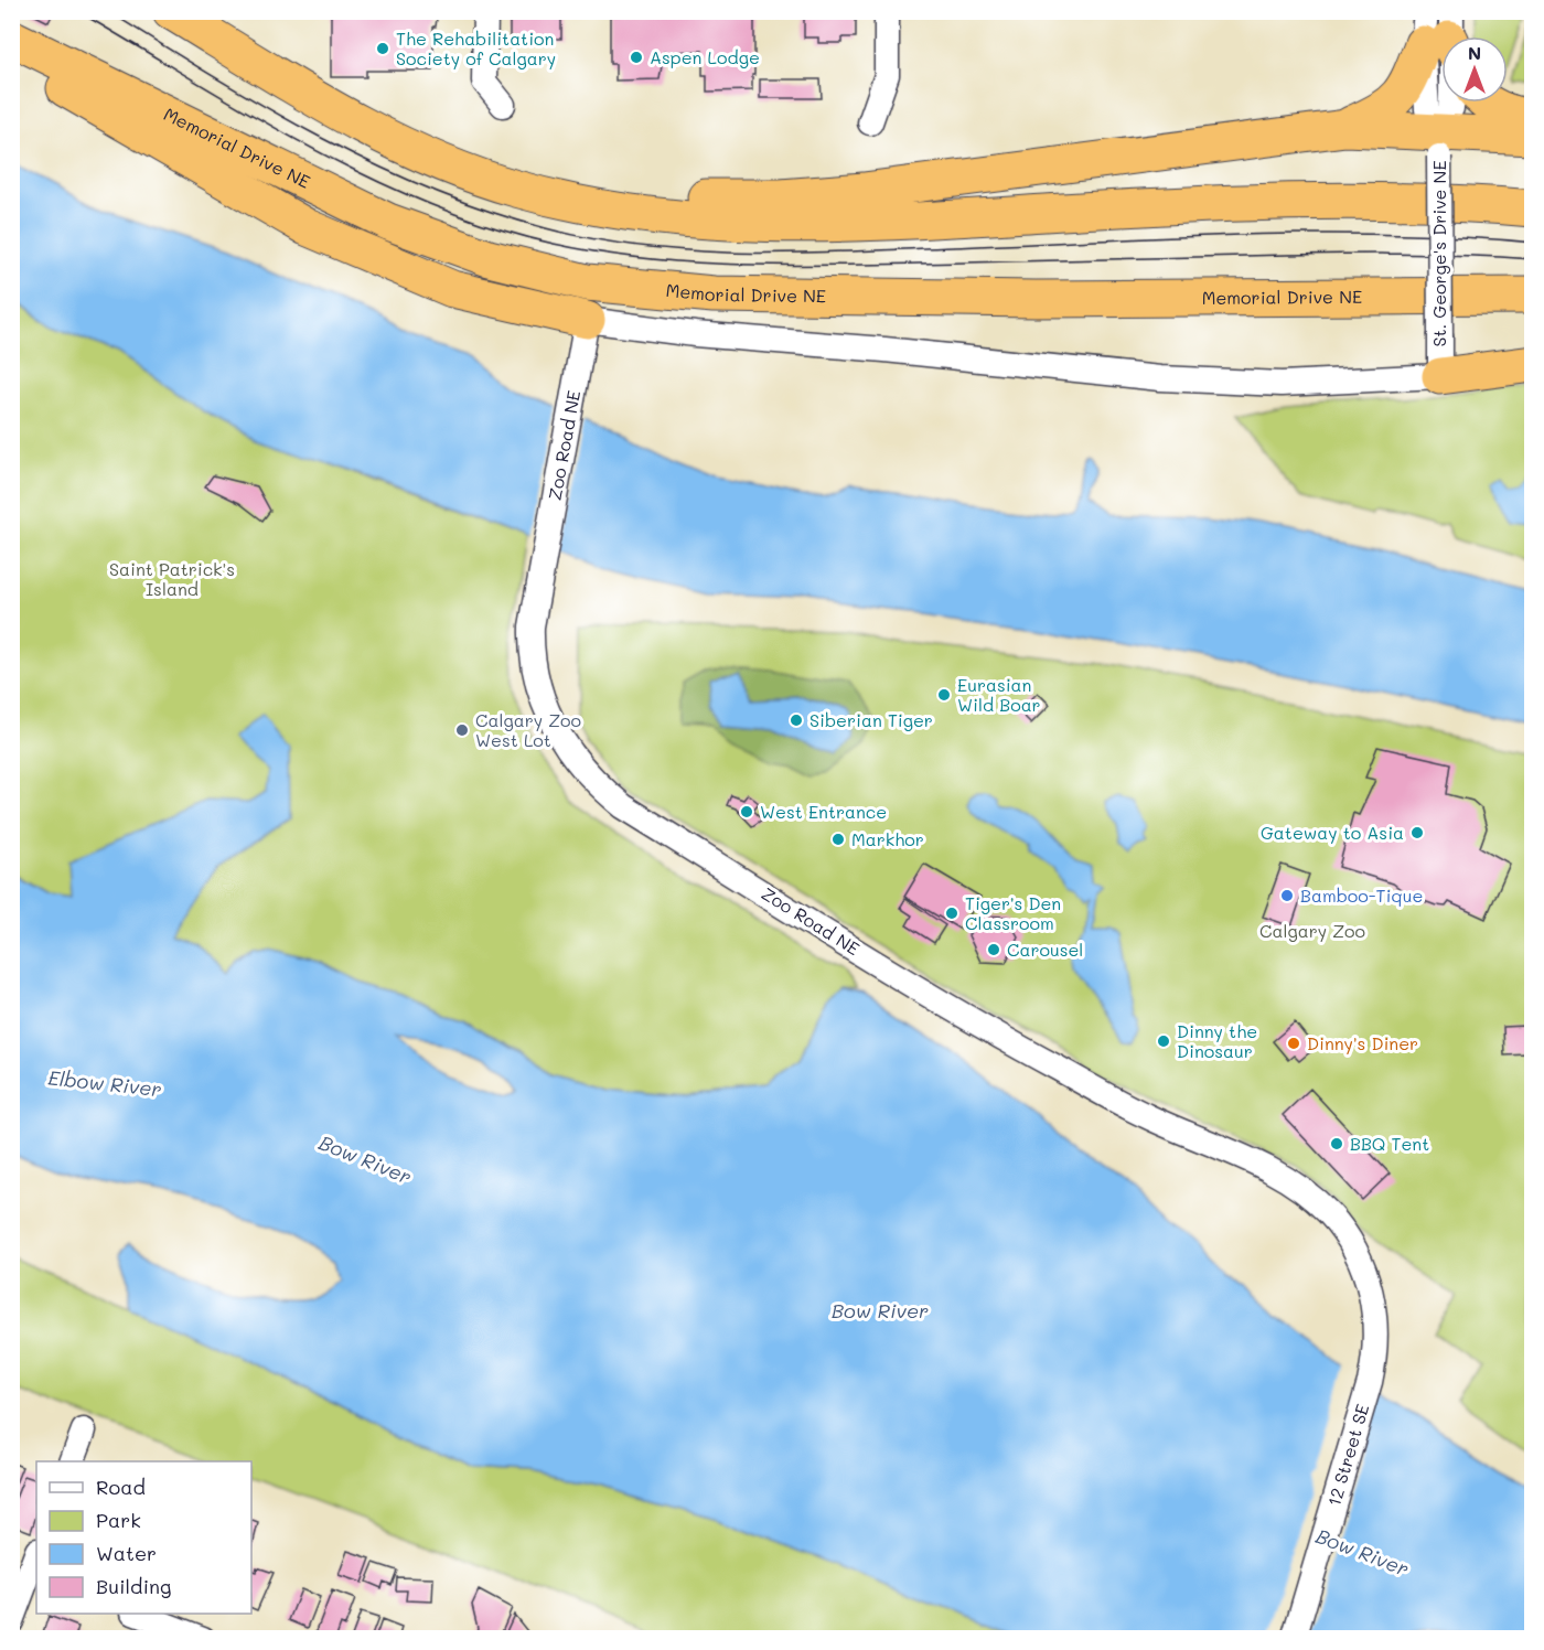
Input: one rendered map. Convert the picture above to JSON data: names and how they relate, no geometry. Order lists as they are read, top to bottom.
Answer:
{
  "streets": {
    "highway": ["Memorial Drive NE"],
    "street": ["St. George's Drive NE", "Zoo Road NE", "12 Street SE"]
  },
  "crossings": [
    ["Zoo Road NE", "12 Street SE"]
  ],
  "water": ["Elbow River", "Bow River"],
  "parks": ["Saint Patrick's Island", "Calgary Zoo"],
  "places": [
    "The Rehabilitation Society of Calgary",
    "Aspen Lodge",
    "Eurasian Wild Boar",
    "Siberian Tiger",
    "Calgary Zoo West Lot",
    "West Entrance",
    "Gateway to Asia",
    "Markhor",
    "Bamboo-Tique",
    "Tiger's Den Classroom",
    "Carousel",
    "Dinny the Dinosaur",
    "Dinny's Diner",
    "BBQ Tent"
  ],
  "legend": [
    "Road",
    "Park",
    "Water",
    "Building"
  ],
  "north": "top"
}
